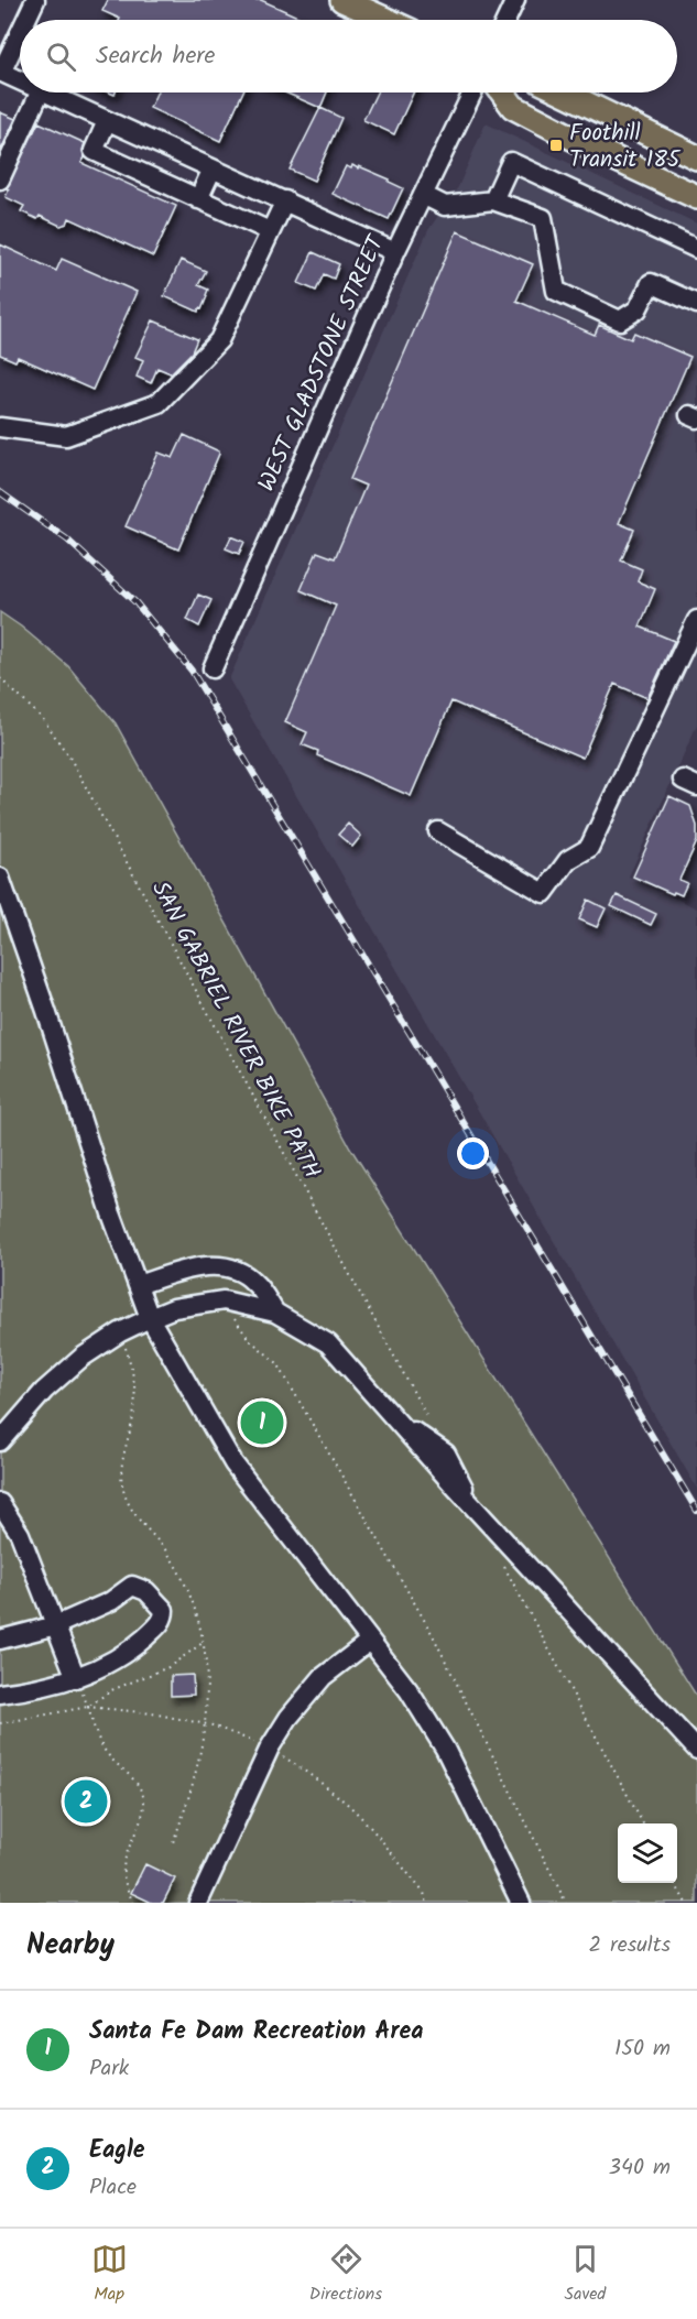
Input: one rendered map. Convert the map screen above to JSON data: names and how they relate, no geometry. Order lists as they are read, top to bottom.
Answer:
{
  "streets": {
    "street": ["WEST GLADSTONE STREET"],
    "path": ["SAN GABRIEL RIVER BIKE PATH"]
  },
  "places": {
    "transit": ["Foothill Transit 185"]
  },
  "page": {
    "search": "Search here",
    "pins": ["1", "2"],
    "heading": ["Nearby", "2 results"],
    "list": [
      {
        "mark": "1",
        "name": "Santa Fe Dam Recreation Area",
        "note": "Park",
        "value": "150 m"
      },
      {
        "mark": "2",
        "name": "Eagle",
        "note": "Place",
        "value": "340 m"
      }
    ],
    "nav": ["Map", "Directions", "Saved"]
  }
}
